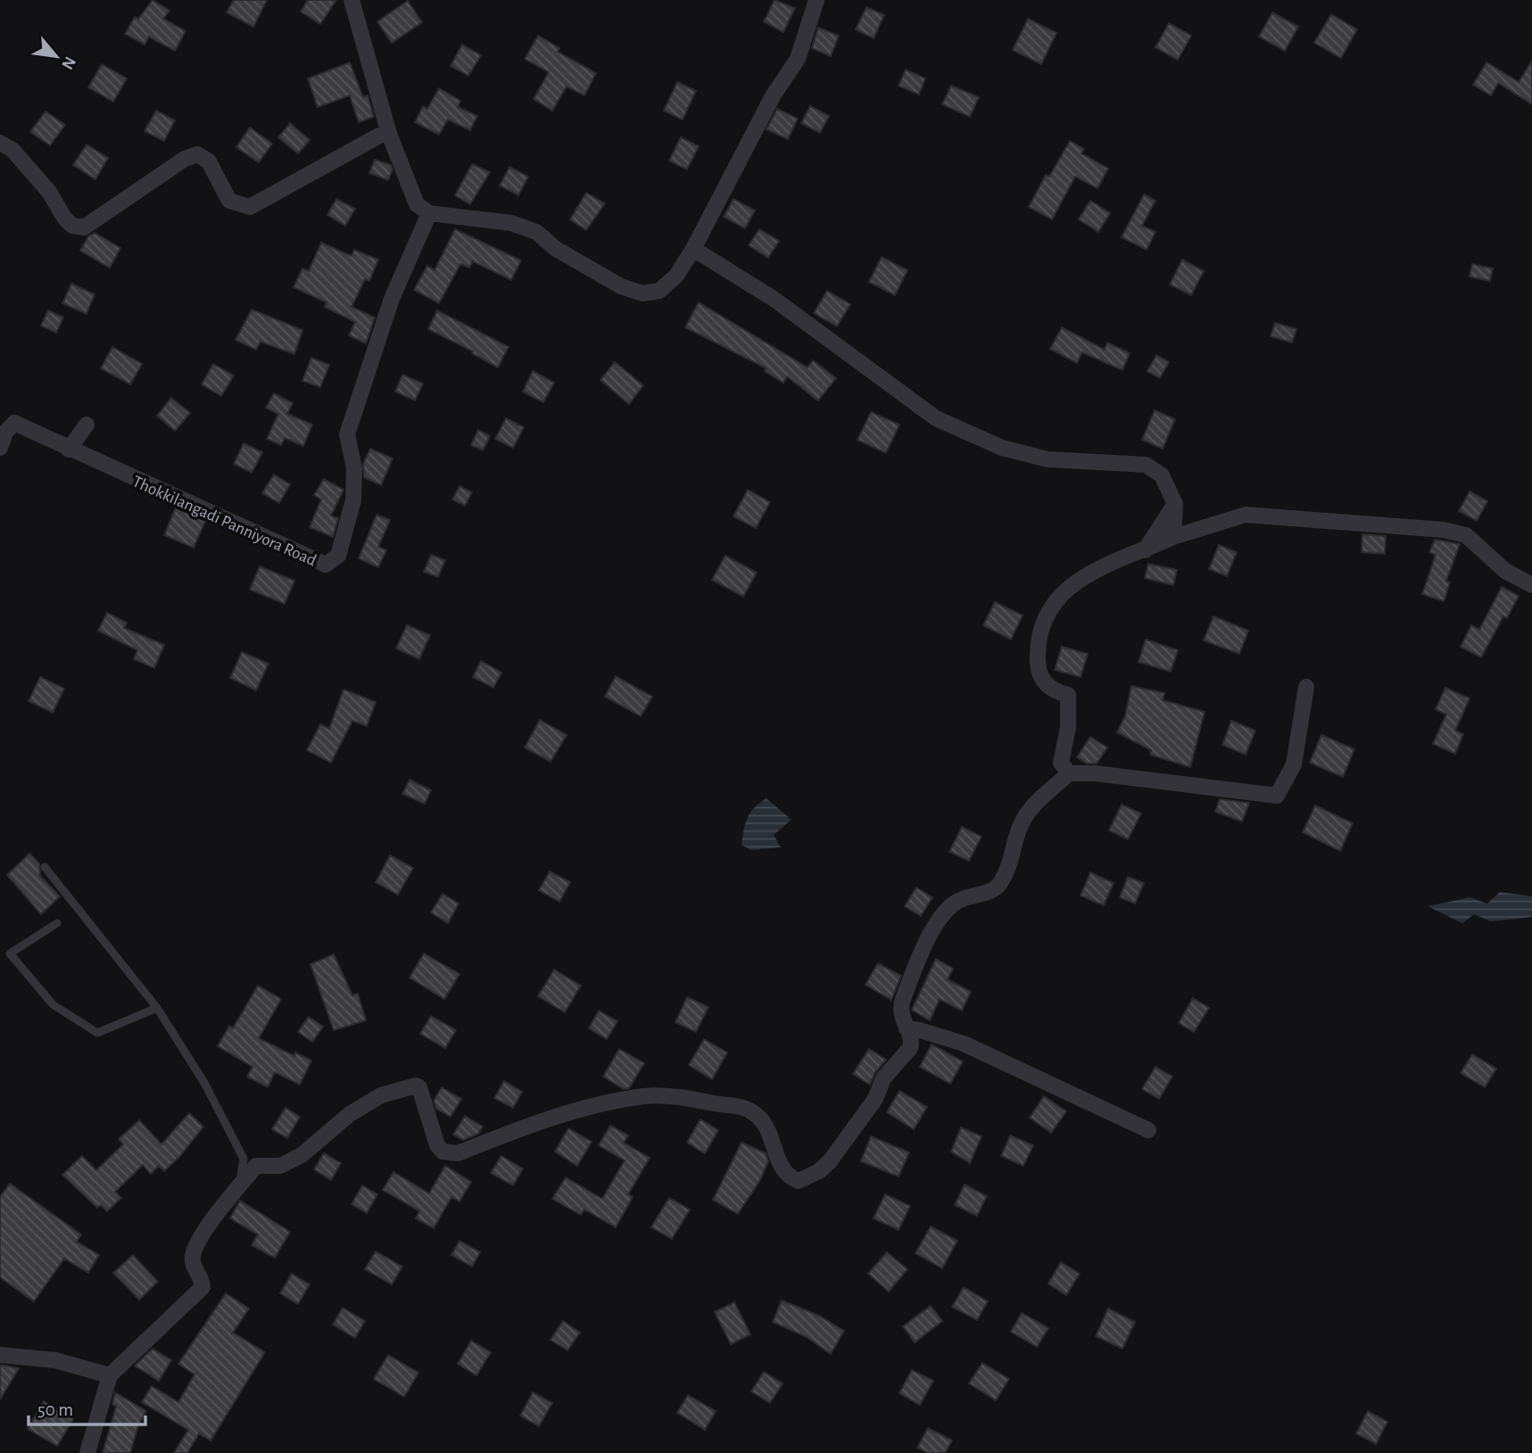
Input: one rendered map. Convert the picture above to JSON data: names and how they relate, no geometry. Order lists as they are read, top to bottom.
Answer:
{
  "streets": {
    "street": ["Thokkilangadi Panniyora Road"]
  },
  "scale_bar": "50 m",
  "north": "bottom right"
}
